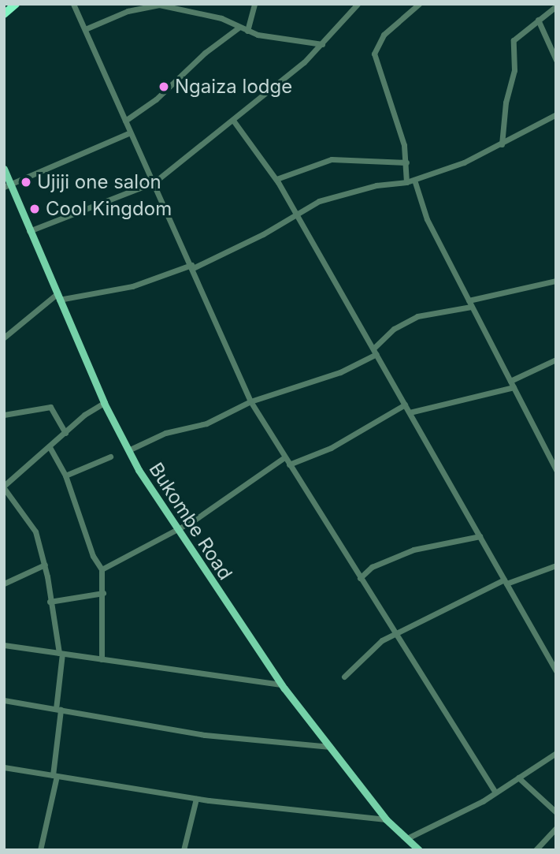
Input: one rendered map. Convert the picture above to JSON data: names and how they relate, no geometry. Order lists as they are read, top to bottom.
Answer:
{
  "streets": {
    "main road": ["Bukombe Road"]
  },
  "places": ["Ngaiza lodge", "Ujiji one salon", "Cool Kingdom"]
}
